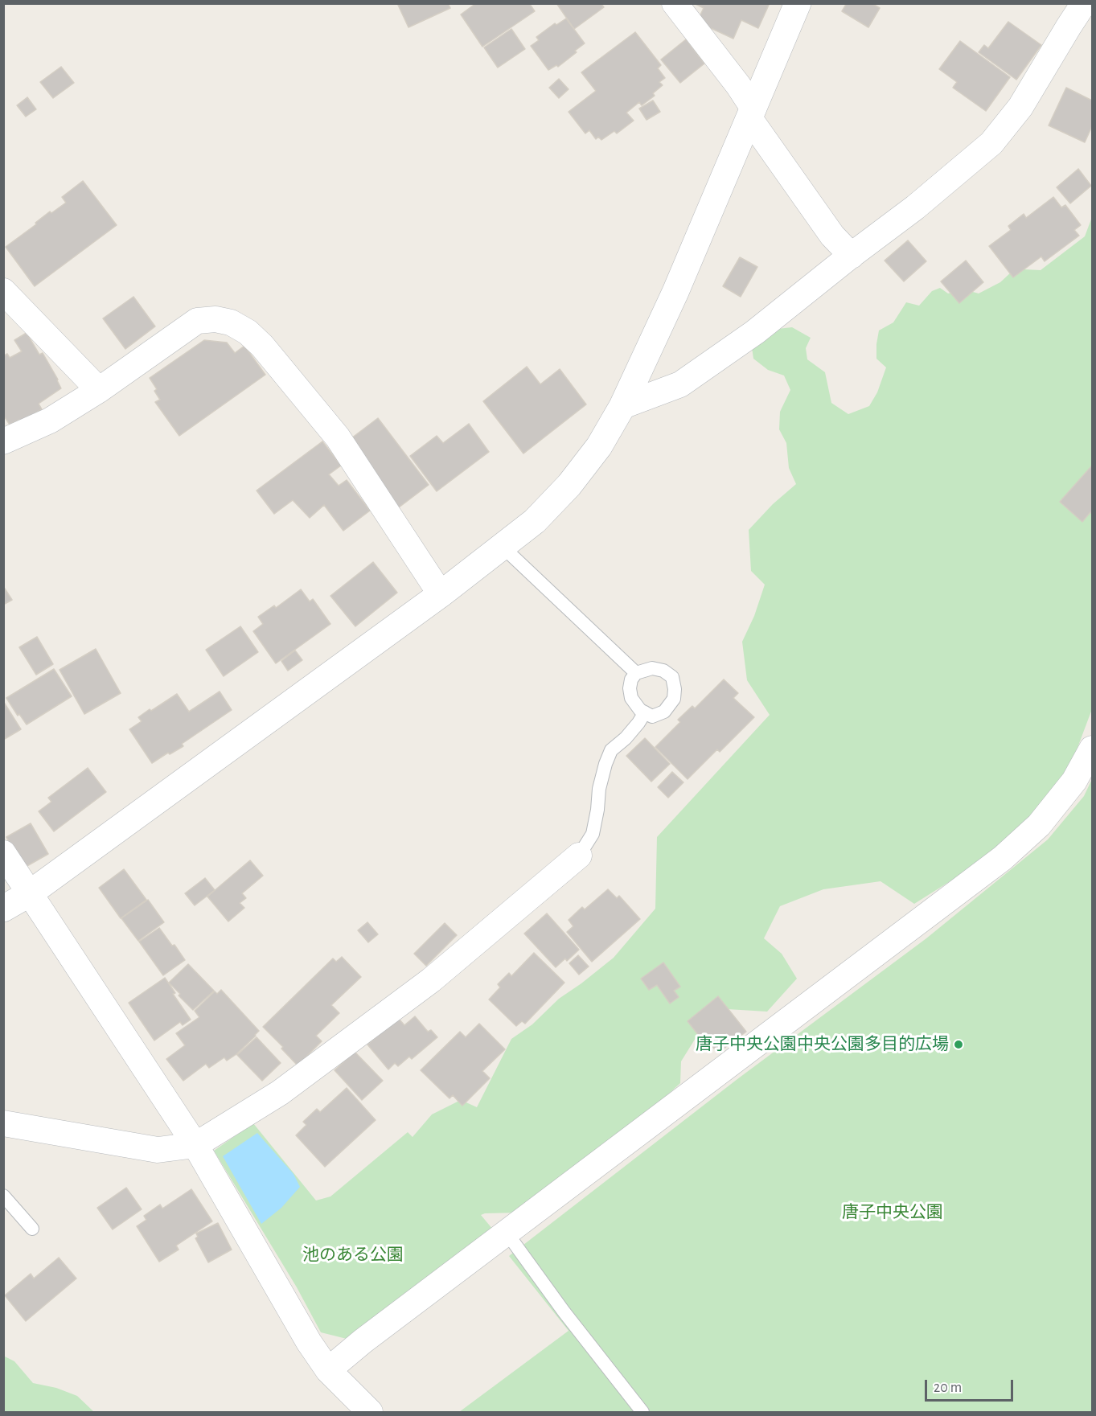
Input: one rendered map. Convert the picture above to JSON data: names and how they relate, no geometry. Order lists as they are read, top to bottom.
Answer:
{
  "parks": ["唐子中央公園", "池のある公園"],
  "places": ["唐子中央公園中央公園多目的広場"],
  "scale_bar": "20 m"
}
